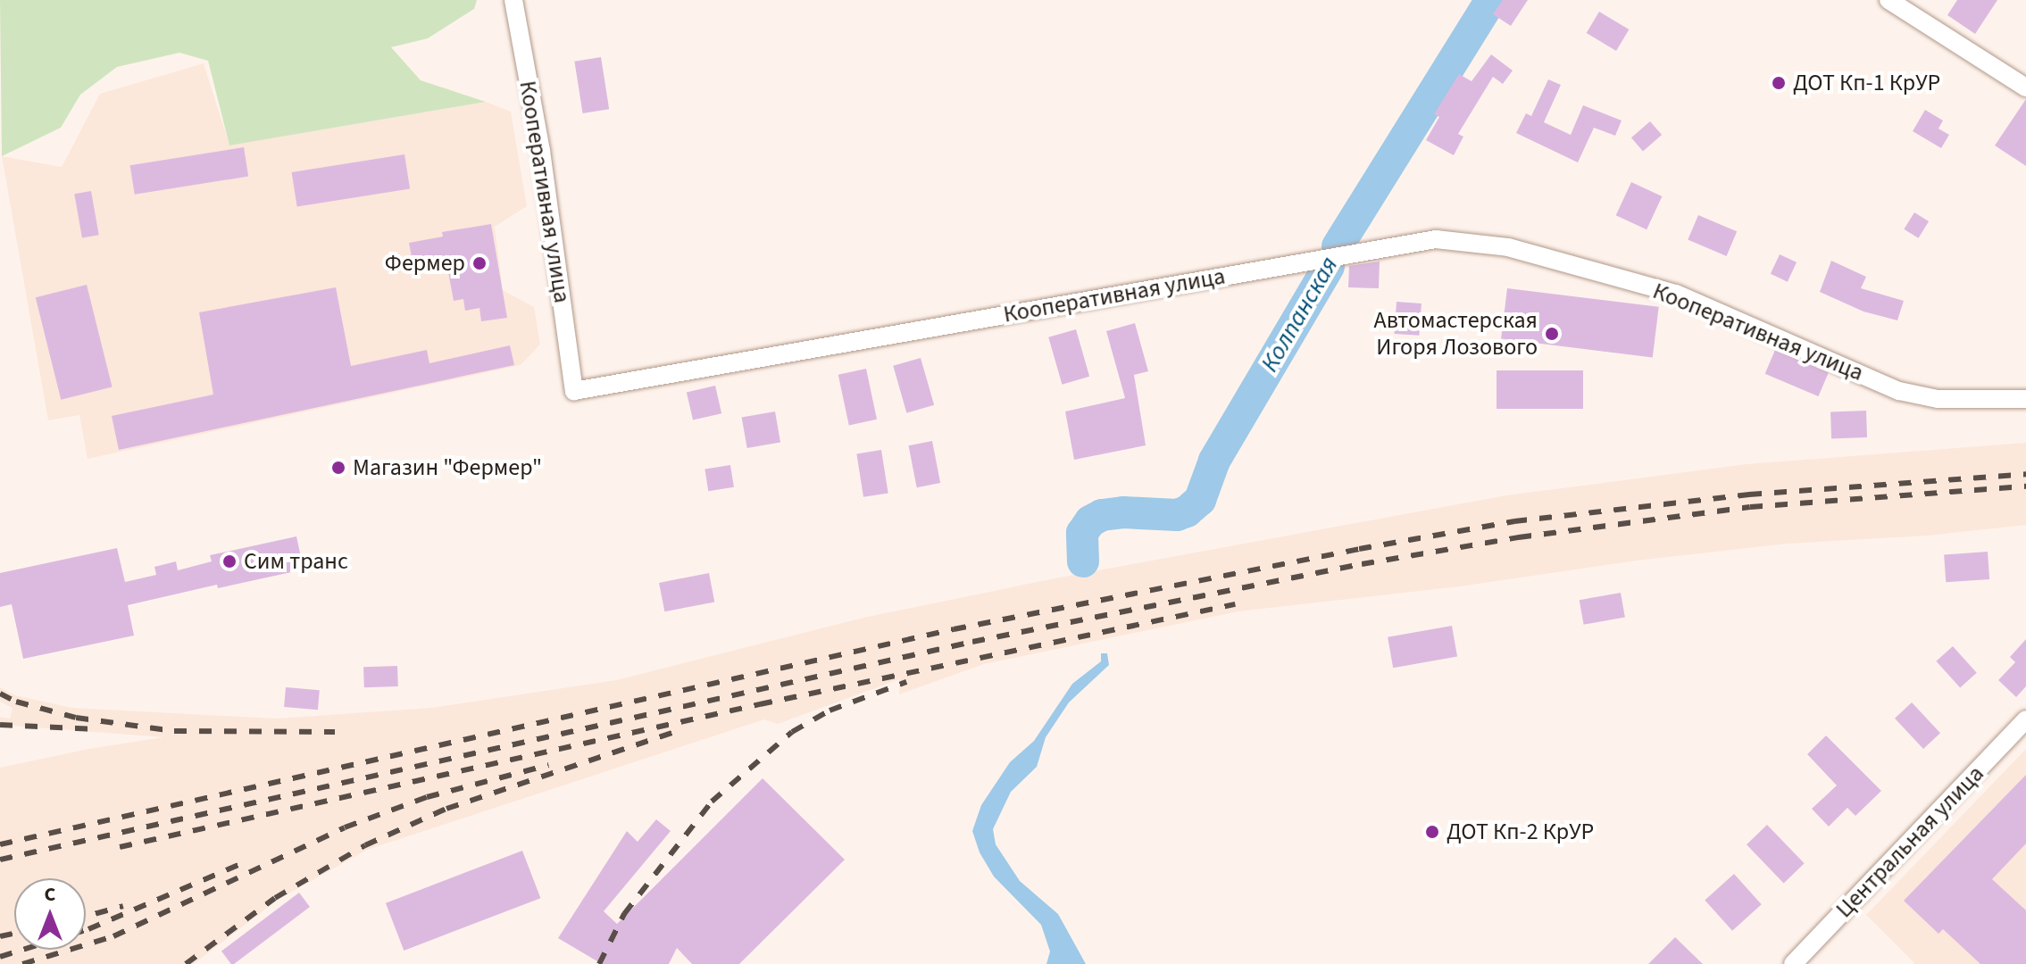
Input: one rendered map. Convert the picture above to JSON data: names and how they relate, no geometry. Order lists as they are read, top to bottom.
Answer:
{
  "streets": {
    "street": ["Кооперативная улица", "Центральная улица"]
  },
  "water": ["Колпанская"],
  "places": [
    "ДОТ Кп-1 КрУР",
    "Фермер",
    "Автомастерская Игоря Лозового",
    "Магазин \"Фермер\"",
    "Сим транс",
    "ДОТ Кп-2 КрУР"
  ],
  "north": "top"
}
